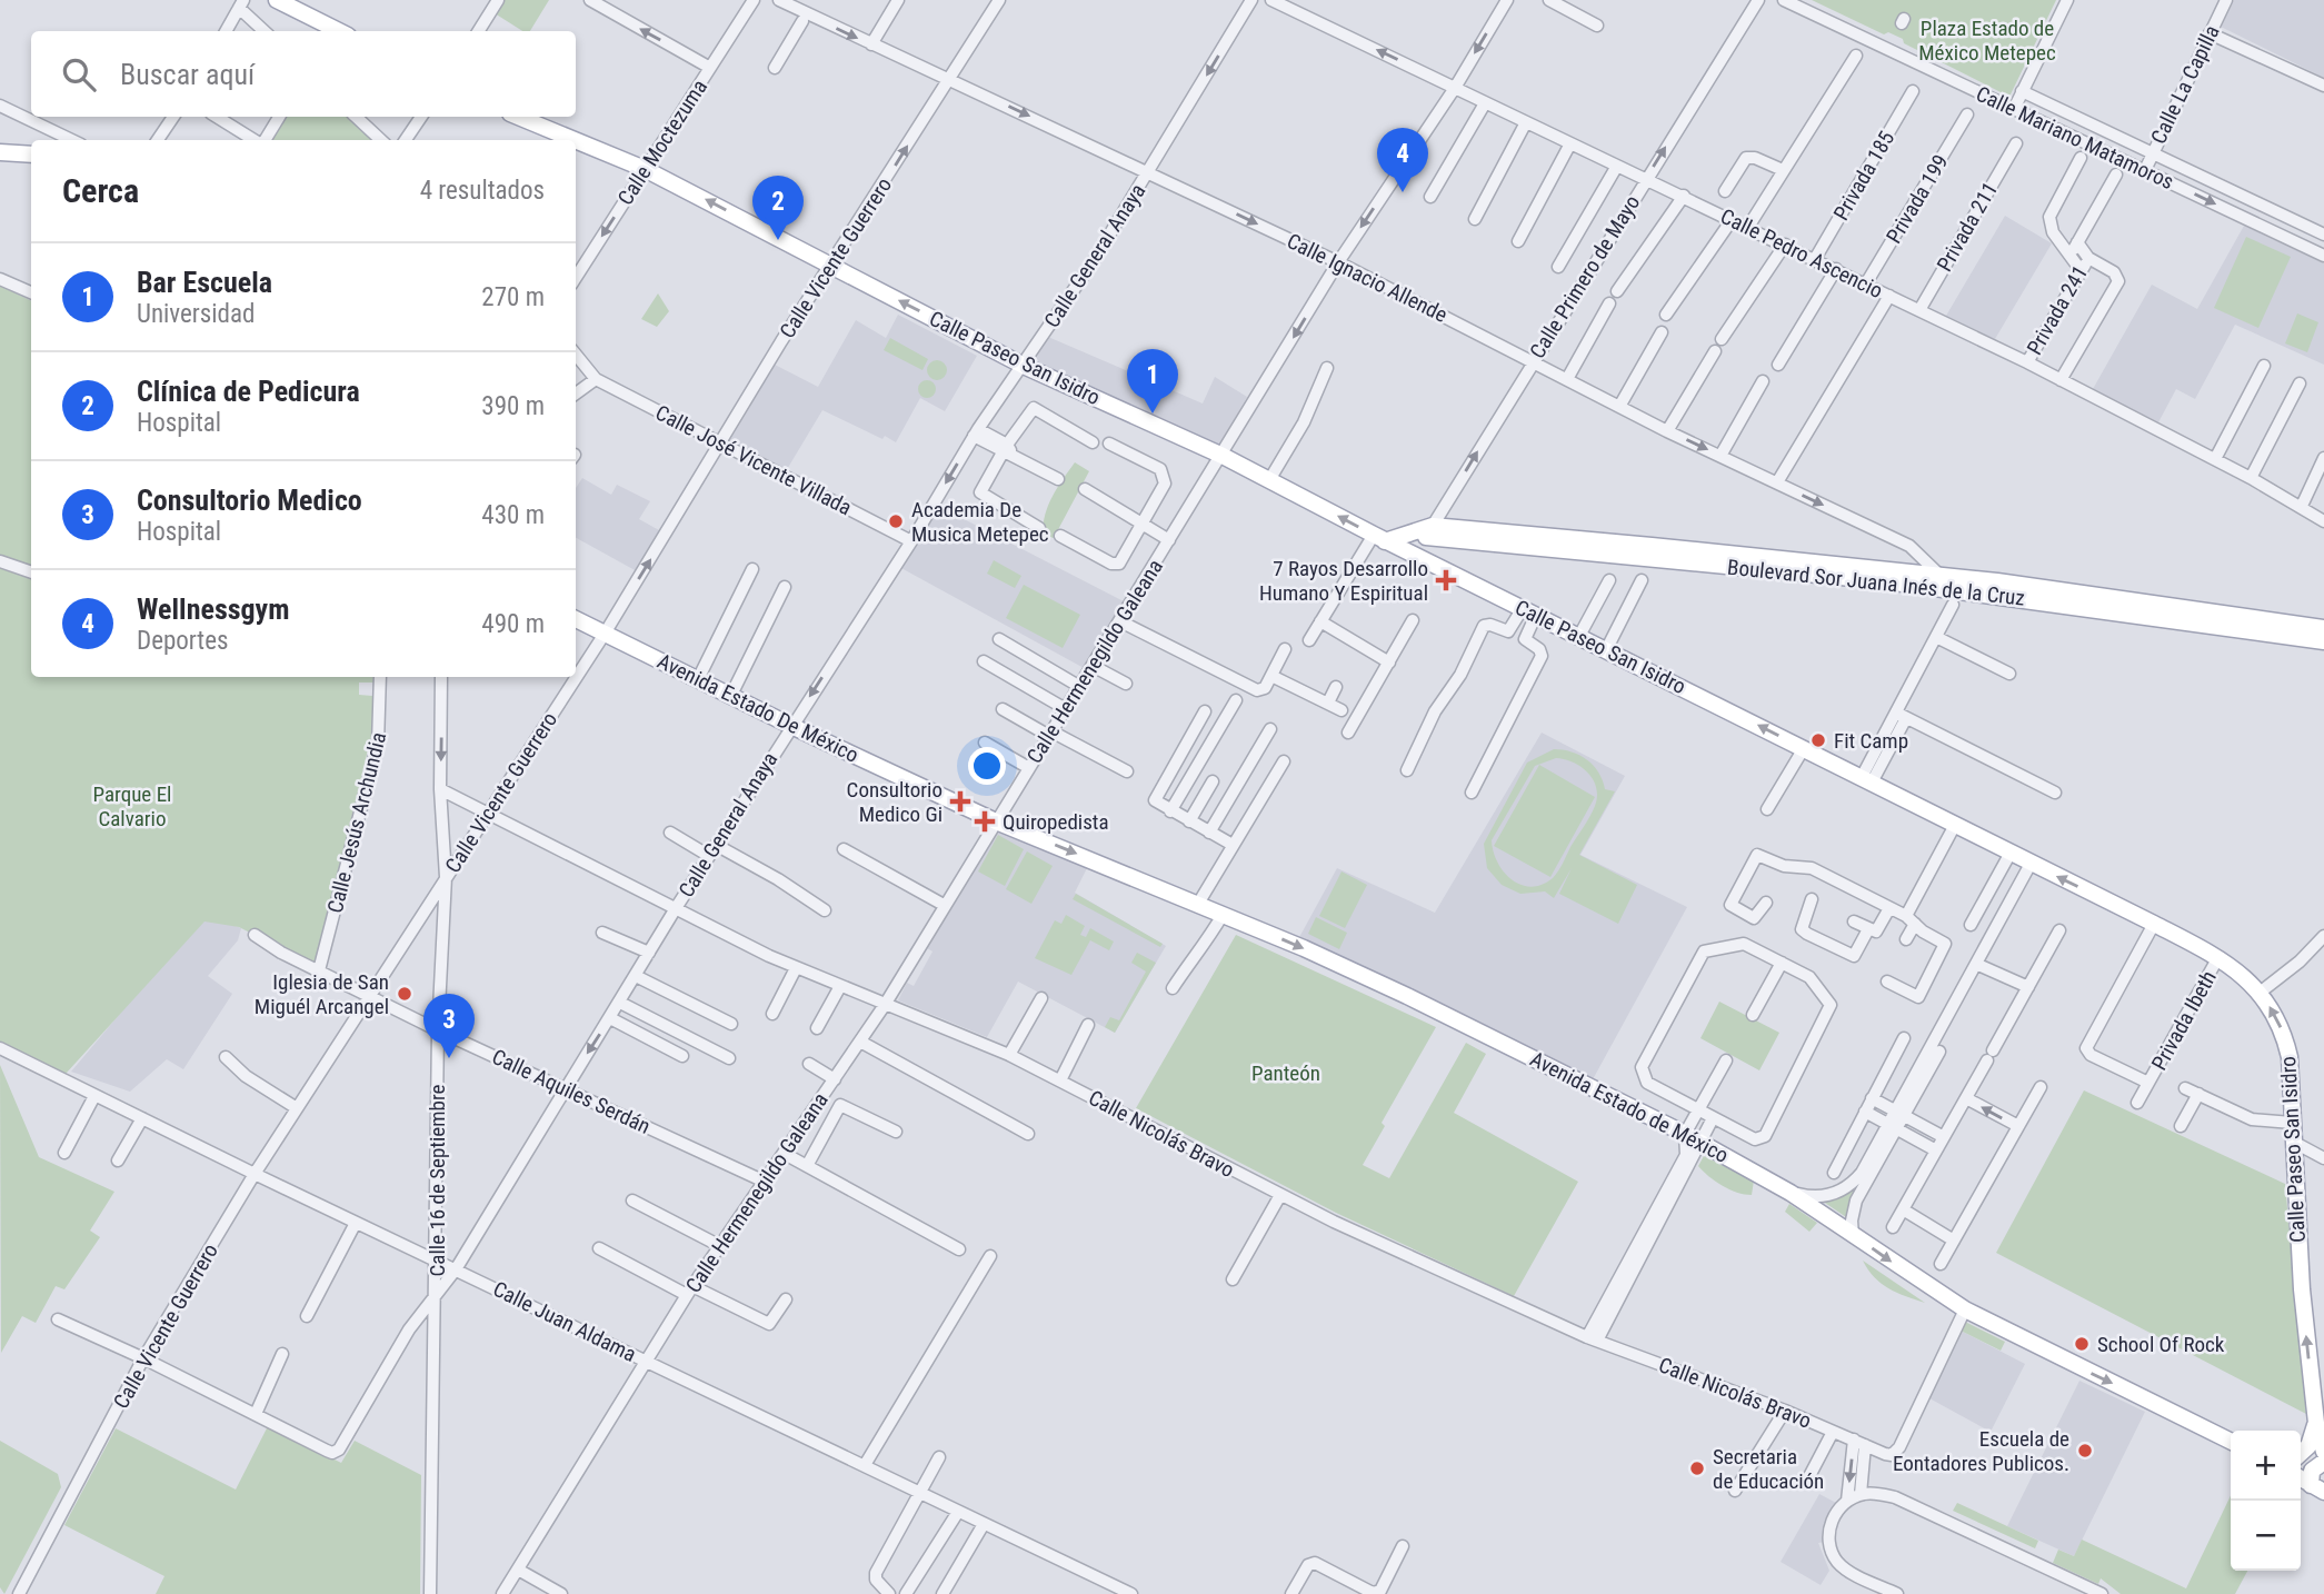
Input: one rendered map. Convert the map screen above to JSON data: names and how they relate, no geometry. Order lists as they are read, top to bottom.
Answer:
{
  "streets": {
    "main road": [
      "Calle Primero de Mayo",
      "Calle Paseo San Isidro",
      "Boulevard Sor Juana Inés de la Cruz",
      "Avenida Estado De México",
      "Avenida Estado de México"
    ],
    "street": [
      "Calle La Capilla",
      "Calle Mariano Matamoros",
      "Calle Moctezuma",
      "Privada 185",
      "Privada 199",
      "Privada 211",
      "Calle Pedro Ascencio",
      "Calle General Anaya",
      "Calle Vicente Guerrero",
      "Calle Ignacio Allende",
      "Privada 241",
      "Calle José Vicente Villada",
      "Calle Hermenegildo Galeana",
      "Calle Jesús Archundia",
      "Privada Ibeth",
      "Calle Aquiles Serdán",
      "Calle Nicolás Bravo",
      "Calle 16 de Septiembre",
      "Calle Juan Aldama"
    ]
  },
  "crossings": [
    ["Calle La Capilla", "Calle Mariano Matamoros"],
    ["Calle Moctezuma", "Calle Paseo San Isidro"],
    ["Privada 185", "Calle Pedro Ascencio"],
    ["Privada 199", "Calle Pedro Ascencio"],
    ["Privada 211", "Calle Pedro Ascencio"],
    ["Calle Pedro Ascencio", "Calle Primero de Mayo"],
    ["Calle Pedro Ascencio", "Privada 241"],
    ["Calle Pedro Ascencio", "Calle Hermenegildo Galeana"],
    ["Calle General Anaya", "Calle Ignacio Allende"],
    ["Calle General Anaya", "Calle Paseo San Isidro"],
    ["Calle General Anaya", "Calle José Vicente Villada"],
    ["Calle General Anaya", "Avenida Estado De México"],
    ["Calle General Anaya", "Calle Aquiles Serdán"],
    ["Calle General Anaya", "Calle Nicolás Bravo"],
    ["Calle General Anaya", "Calle 16 de Septiembre"],
    ["Calle General Anaya", "Calle Juan Aldama"],
    ["Calle Vicente Guerrero", "Calle Ignacio Allende"],
    ["Calle Vicente Guerrero", "Calle Paseo San Isidro"],
    ["Calle Vicente Guerrero", "Calle José Vicente Villada"],
    ["Calle Vicente Guerrero", "Avenida Estado De México"],
    ["Calle Vicente Guerrero", "Calle Aquiles Serdán"],
    ["Calle Vicente Guerrero", "Calle Nicolás Bravo"],
    ["Calle Vicente Guerrero", "Calle 16 de Septiembre"],
    ["Calle Vicente Guerrero", "Calle Juan Aldama"],
    ["Calle Primero de Mayo", "Calle Ignacio Allende"],
    ["Calle Primero de Mayo", "Calle Paseo San Isidro"],
    ["Calle Primero de Mayo", "Boulevard Sor Juana Inés de la Cruz"],
    ["Calle Ignacio Allende", "Boulevard Sor Juana Inés de la Cruz"],
    ["Calle Ignacio Allende", "Calle Hermenegildo Galeana"],
    ["Calle Paseo San Isidro", "Calle Hermenegildo Galeana"],
    ["Calle Paseo San Isidro", "Privada Ibeth"],
    ["Calle Hermenegildo Galeana", "Avenida Estado De México"],
    ["Calle Hermenegildo Galeana", "Calle Aquiles Serdán"],
    ["Calle Hermenegildo Galeana", "Avenida Estado de México"],
    ["Calle Hermenegildo Galeana", "Calle Nicolás Bravo"],
    ["Calle Hermenegildo Galeana", "Calle Juan Aldama"],
    ["Avenida Estado De México", "Avenida Estado de México"],
    ["Calle Jesús Archundia", "Calle Aquiles Serdán"],
    ["Calle Aquiles Serdán", "Calle 16 de Septiembre"],
    ["Avenida Estado de México", "Calle Nicolás Bravo"],
    ["Calle Nicolás Bravo", "Calle 16 de Septiembre"],
    ["Calle 16 de Septiembre", "Calle Juan Aldama"]
  ],
  "one_way": [
    "Calle Moctezuma",
    "Calle Primero de Mayo",
    "Calle Ignacio Allende",
    "Calle Paseo San Isidro",
    "Avenida Estado de México"
  ],
  "parks": ["Plaza Estado de México Metepec", "Parque El Calvario", "Panteón"],
  "places": {
    "other": [
      "Academia De Musica Metepec",
      "Fit Camp",
      "Iglesia de San Miguél Arcangel",
      "School Of Rock",
      "Escuela de Eontadores Publicos.",
      "Secretaria de Educación"
    ],
    "health": ["7 Rayos Desarrollo Humano Y Espiritual", "Consultorio Medico Gi", "Quiropedista"]
  },
  "page": {
    "search": "Buscar aquí",
    "pins": [
      "4",
      "2",
      "1",
      "3"
    ],
    "heading": ["Cerca", "4 resultados"],
    "list": [
      {
        "mark": "1",
        "name": "Bar Escuela",
        "note": "Universidad",
        "value": "270 m"
      },
      {
        "mark": "2",
        "name": "Clínica de Pedicura",
        "note": "Hospital",
        "value": "390 m"
      },
      {
        "mark": "3",
        "name": "Consultorio Medico",
        "note": "Hospital",
        "value": "430 m"
      },
      {
        "mark": "4",
        "name": "Wellnessgym",
        "note": "Deportes",
        "value": "490 m"
      }
    ],
    "map_buttons": ["+", "−"]
  }
}
